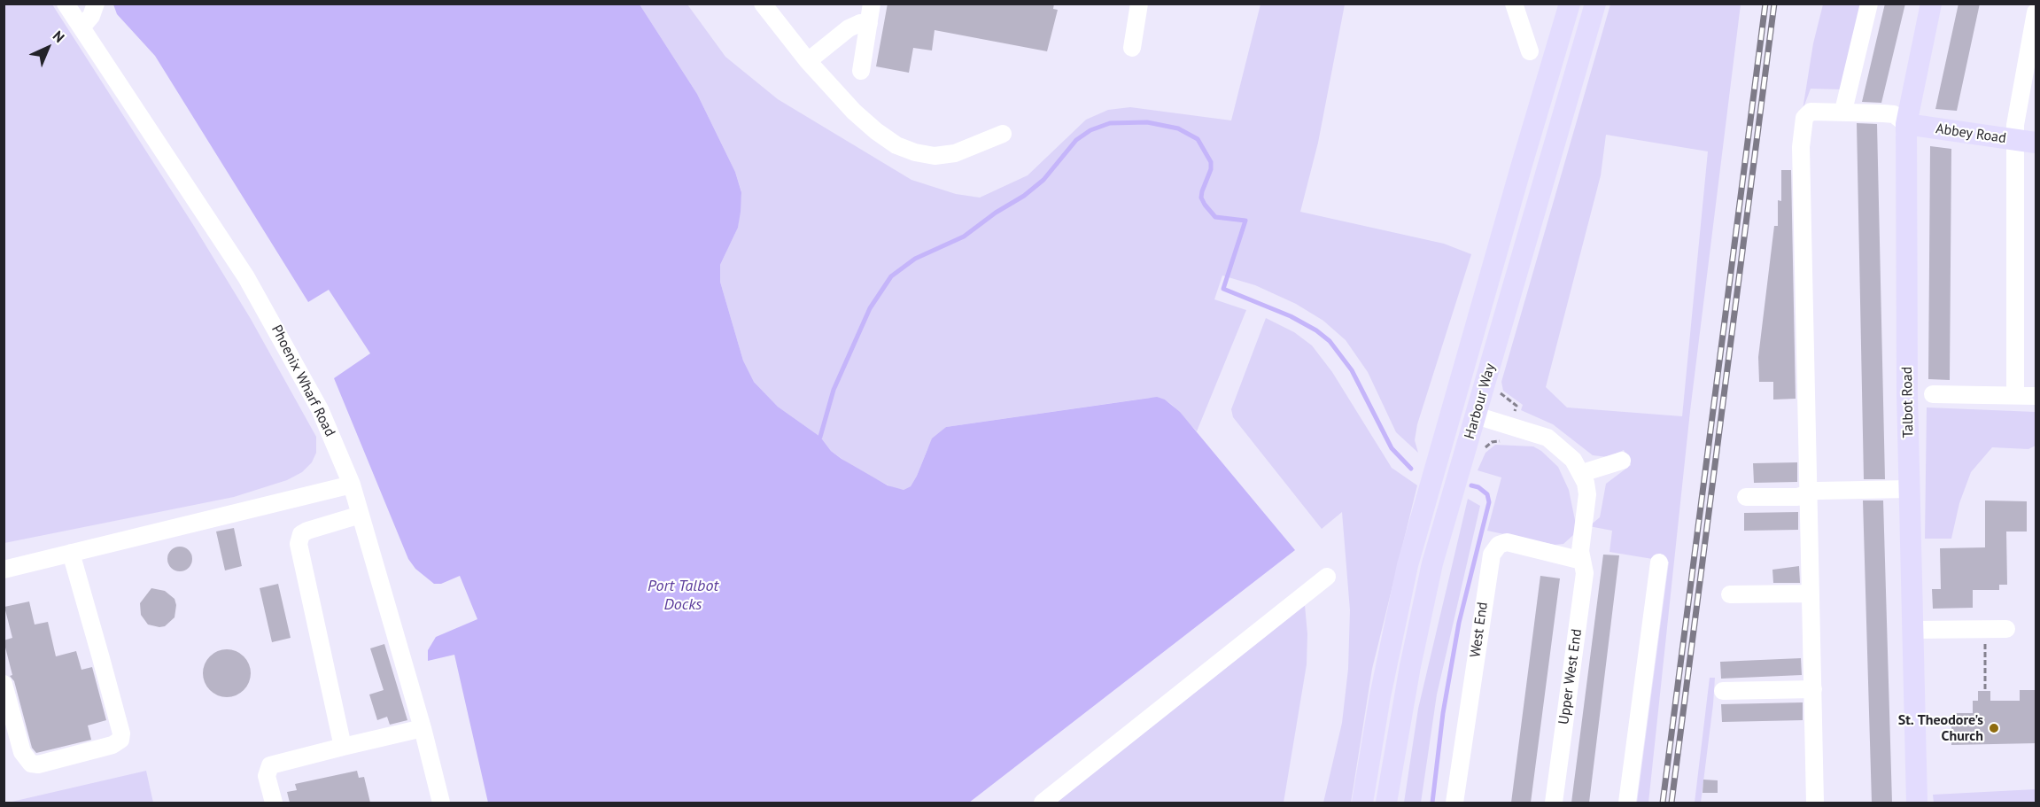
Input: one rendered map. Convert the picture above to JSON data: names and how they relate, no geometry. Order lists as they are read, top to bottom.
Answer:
{
  "streets": {
    "main road": ["Abbey Road", "Harbour Way", "Talbot Road"],
    "street": ["Phoenix Wharf Road", "West End", "Upper West End"]
  },
  "crossings": [
    ["Abbey Road", "Talbot Road"],
    ["West End", "Upper West End"]
  ],
  "water": ["Port Talbot Docks"],
  "places": ["St. Theodore's Church"],
  "north": "top right"
}
